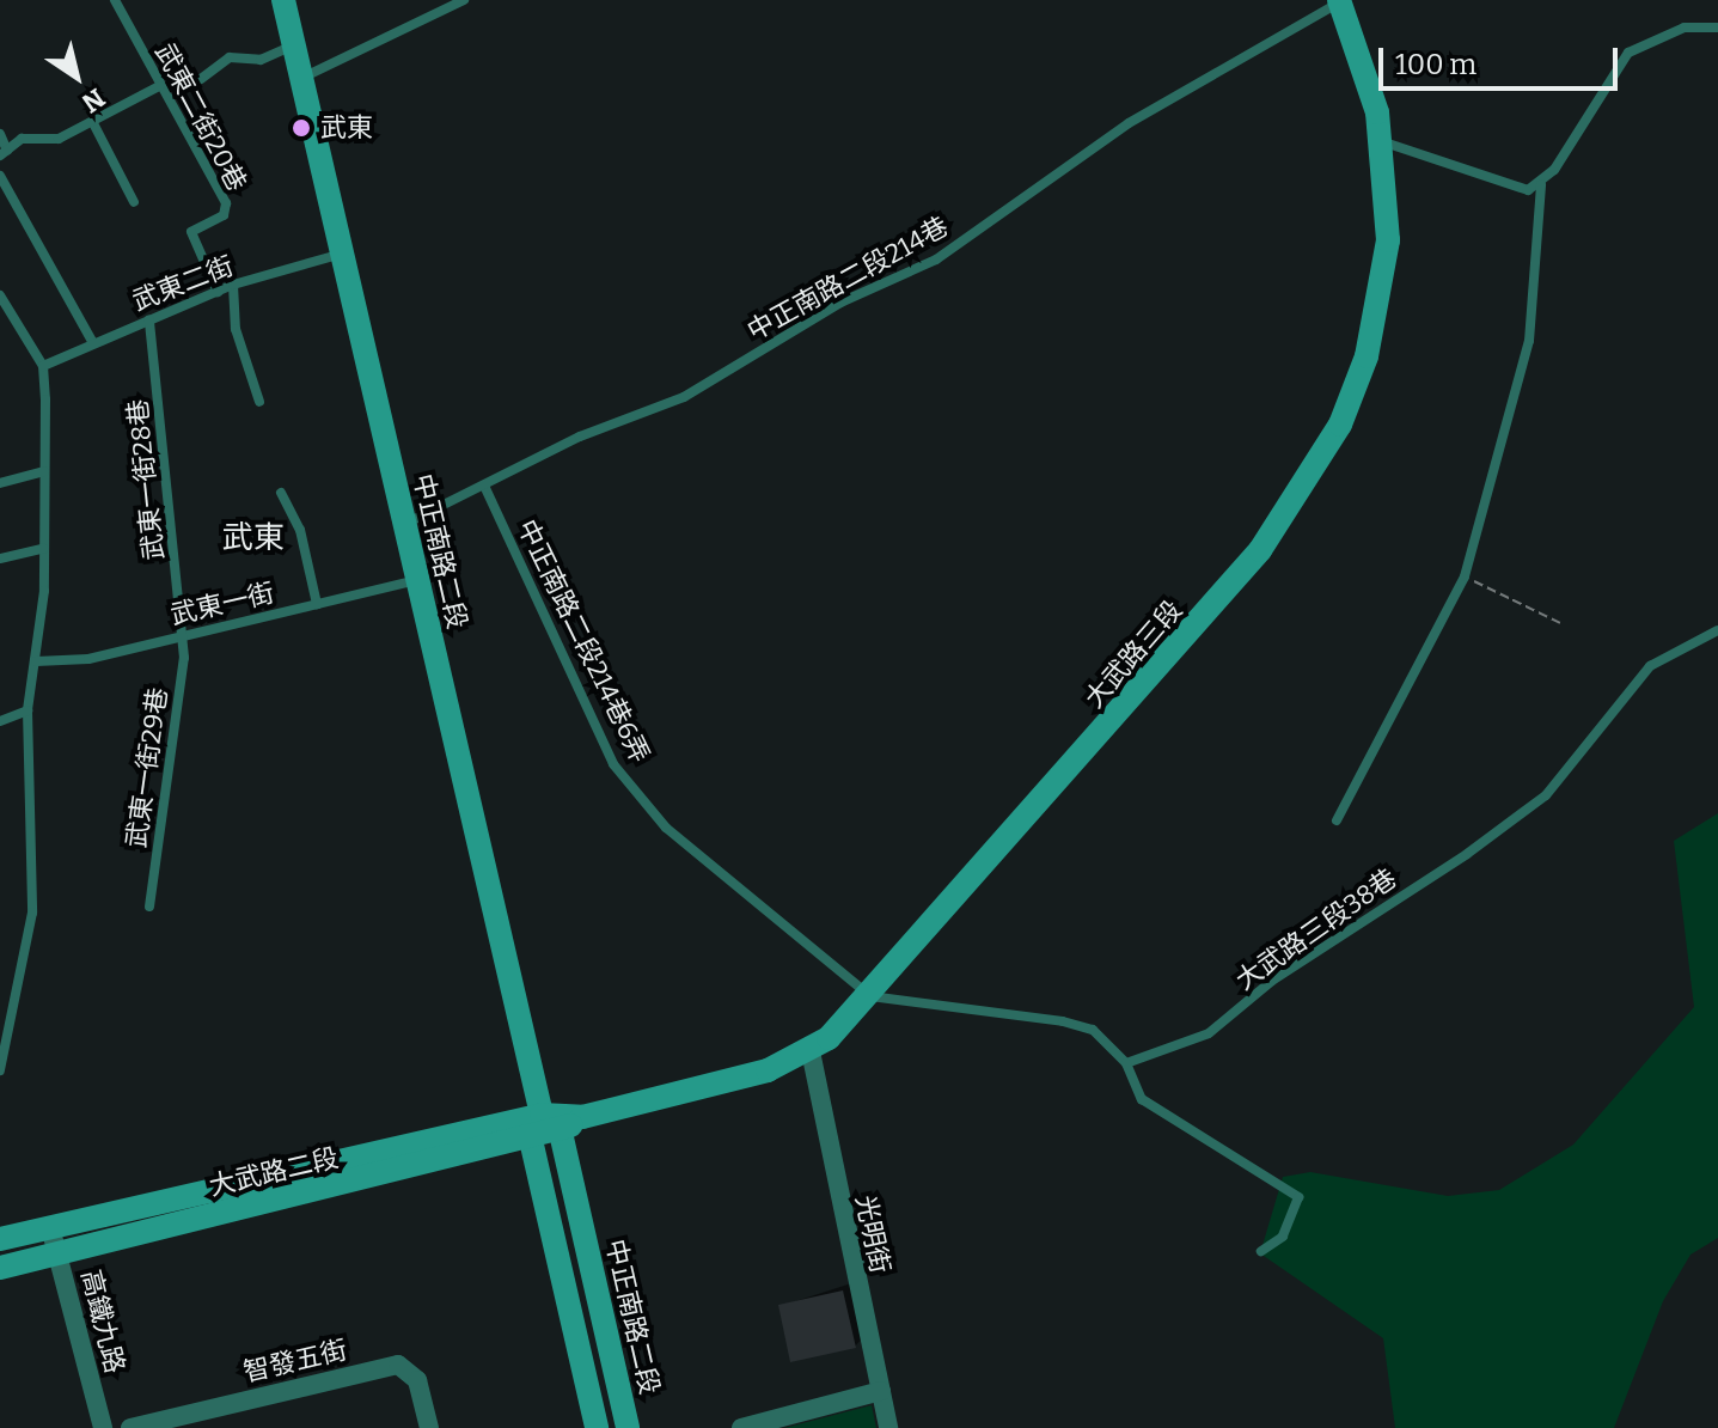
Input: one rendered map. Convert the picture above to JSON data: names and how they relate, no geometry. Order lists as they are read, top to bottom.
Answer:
{
  "streets": {
    "street": [
      "中正南路二段",
      "大武路三段",
      "大武路二段",
      "光明街",
      "高鐵九路",
      "智發五街"
    ],
    "lane": [
      "武東二街20巷",
      "中正南路二段214巷",
      "武東二街",
      "武東一街28巷",
      "武東一街",
      "中正南路二段214巷6弄",
      "武東一街29巷",
      "大武路三段38巷"
    ]
  },
  "crossings": [
    ["武東二街20巷", "武東二街"],
    ["中正南路二段214巷", "中正南路二段"],
    ["中正南路二段214巷", "中正南路二段214巷6弄"],
    ["中正南路二段214巷", "大武路三段"],
    ["武東二街", "武東一街28巷"],
    ["武東二街", "中正南路二段"],
    ["武東一街28巷", "武東一街"],
    ["武東一街28巷", "武東一街29巷"],
    ["中正南路二段", "武東一街"],
    ["中正南路二段", "大武路三段"],
    ["中正南路二段", "大武路二段"],
    ["武東一街", "武東一街29巷"],
    ["中正南路二段214巷6弄", "大武路三段"],
    ["大武路三段", "大武路二段"],
    ["大武路三段", "光明街"],
    ["大武路二段", "高鐵九路"]
  ],
  "districts": ["武東"],
  "places": ["武東"],
  "scale_bar": "100 m",
  "north": "bottom right"
}
